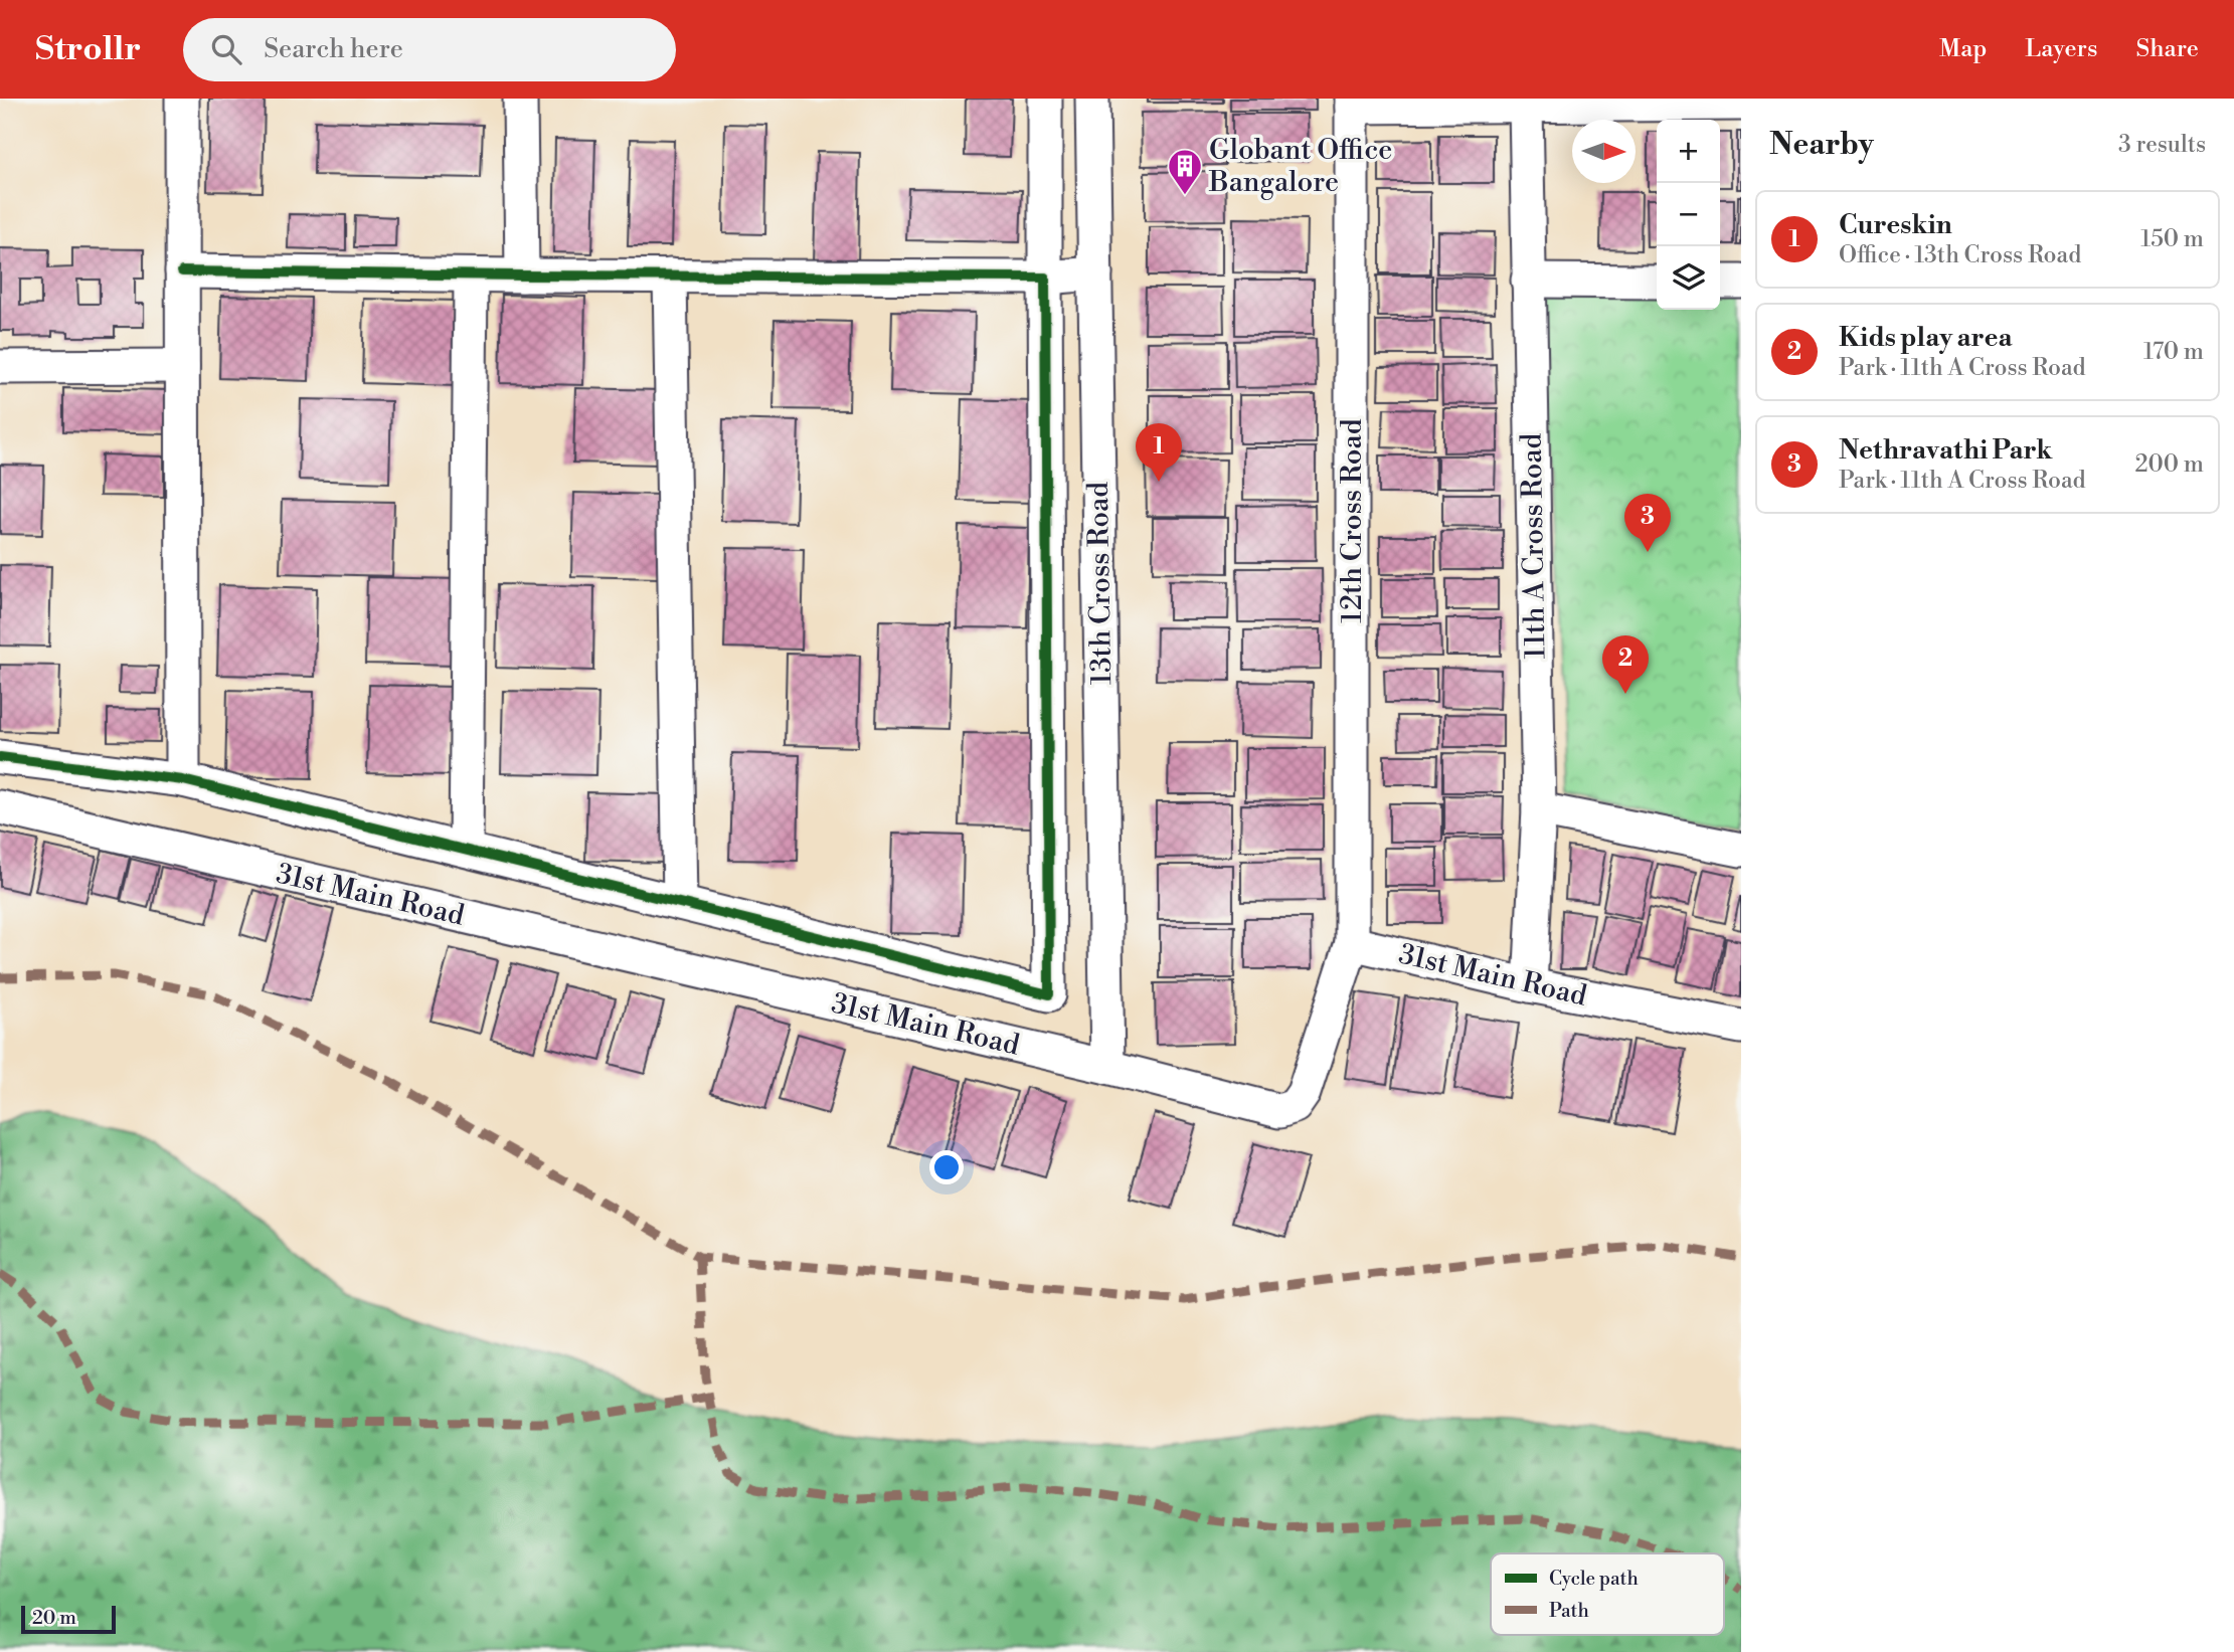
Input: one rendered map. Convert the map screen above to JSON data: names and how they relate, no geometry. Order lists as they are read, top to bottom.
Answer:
{
  "streets": {
    "street": [
      "12th Cross Road",
      "11th A Cross Road",
      "13th Cross Road",
      "31st Main Road"
    ]
  },
  "crossings": [
    ["12th Cross Road", "31st Main Road"],
    ["11th A Cross Road", "31st Main Road"],
    ["13th Cross Road", "31st Main Road"]
  ],
  "places": {
    "building": ["Globant Office Bangalore"]
  },
  "legend": ["Cycle path", "Path"],
  "scale_bar": "20 m",
  "north": "right",
  "page": {
    "header": "Strollr",
    "search": "Search here",
    "nav": ["Map", "Layers", "Share"],
    "heading": ["Nearby", "3 results"],
    "map_buttons": ["+", "−"],
    "list": [
      {
        "mark": "1",
        "name": "Cureskin",
        "note": "Office · 13th Cross Road",
        "value": "150 m"
      },
      {
        "mark": "2",
        "name": "Kids play area",
        "note": "Park · 11th A Cross Road",
        "value": "170 m"
      },
      {
        "mark": "3",
        "name": "Nethravathi Park",
        "note": "Park · 11th A Cross Road",
        "value": "200 m"
      }
    ],
    "pins": ["1", "3", "2"],
    "scale": "20 m"
  }
}
